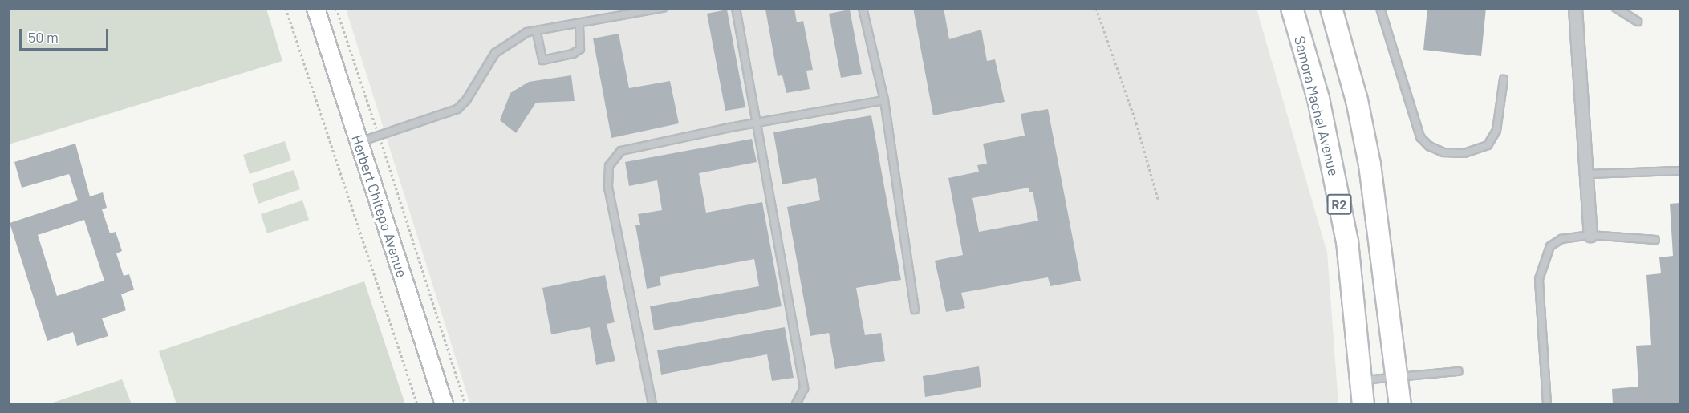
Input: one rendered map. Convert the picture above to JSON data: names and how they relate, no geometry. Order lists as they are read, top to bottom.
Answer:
{
  "streets": {
    "highway": ["Samora Machel Avenue", "R2"],
    "main road": ["Herbert Chitepo Avenue"]
  },
  "scale_bar": "50 m"
}
